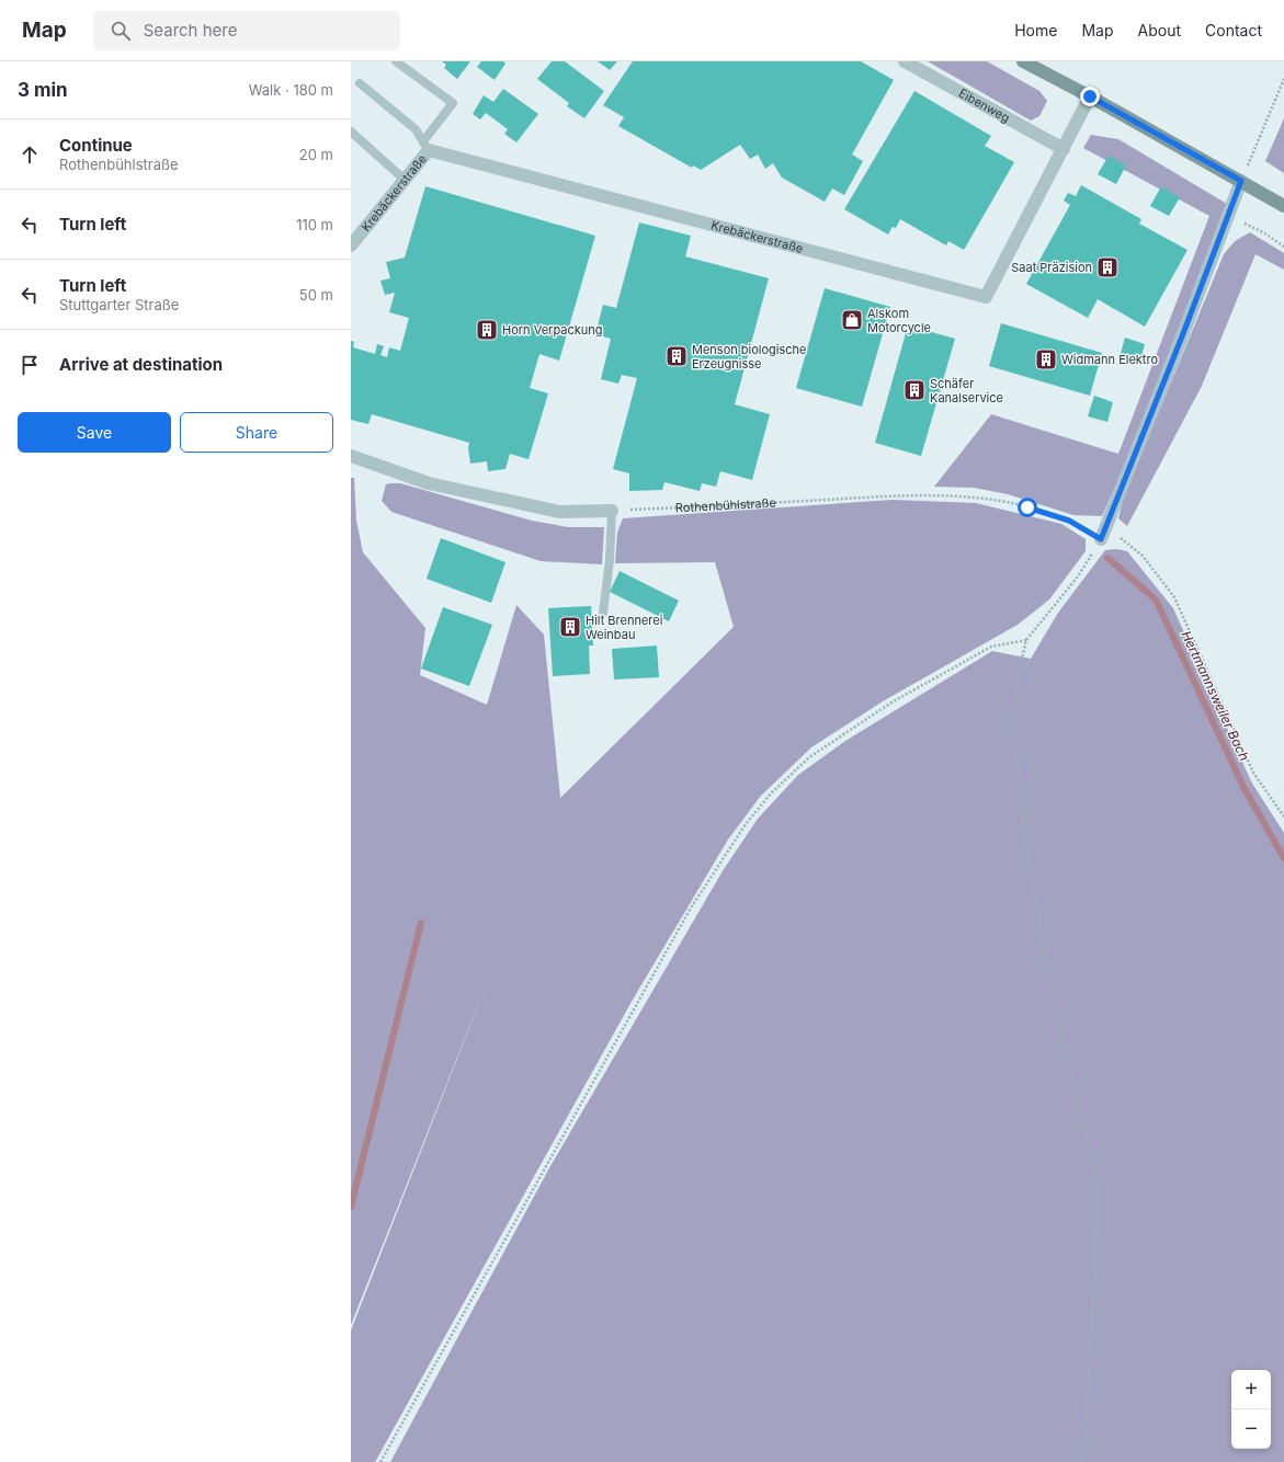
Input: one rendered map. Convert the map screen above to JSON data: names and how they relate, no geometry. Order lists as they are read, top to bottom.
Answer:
{
  "streets": {
    "street": ["Eibenweg", "Krebäckerstraße"],
    "path": ["Rothenbühlstraße"]
  },
  "crossings": [
    ["Eibenweg", "Krebäckerstraße"]
  ],
  "water": ["Hertmannsweiler Bach"],
  "places": {
    "building": [
      "Saat Präzision",
      "Horn Verpackung",
      "Menson biologische Erzeugnisse",
      "Widmann Elektro",
      "Schäfer Kanalservice",
      "Hilt Brennerei Weinbau"
    ],
    "shop": ["Alskom Motorcycle"]
  },
  "page": {
    "header": "Map",
    "search": "Search here",
    "nav": [
      "Home",
      "Map",
      "About",
      "Contact"
    ],
    "heading": ["3 min", "Walk · 180 m"],
    "list": [
      ["Continue", "Rothenbühlstraße", "20 m"],
      ["Turn left", "110 m"],
      ["Turn left", "Stuttgarter Straße", "50 m"],
      "Arrive at destination"
    ],
    "buttons": ["Save", "Share"],
    "map_buttons": ["+", "−"]
  }
}
